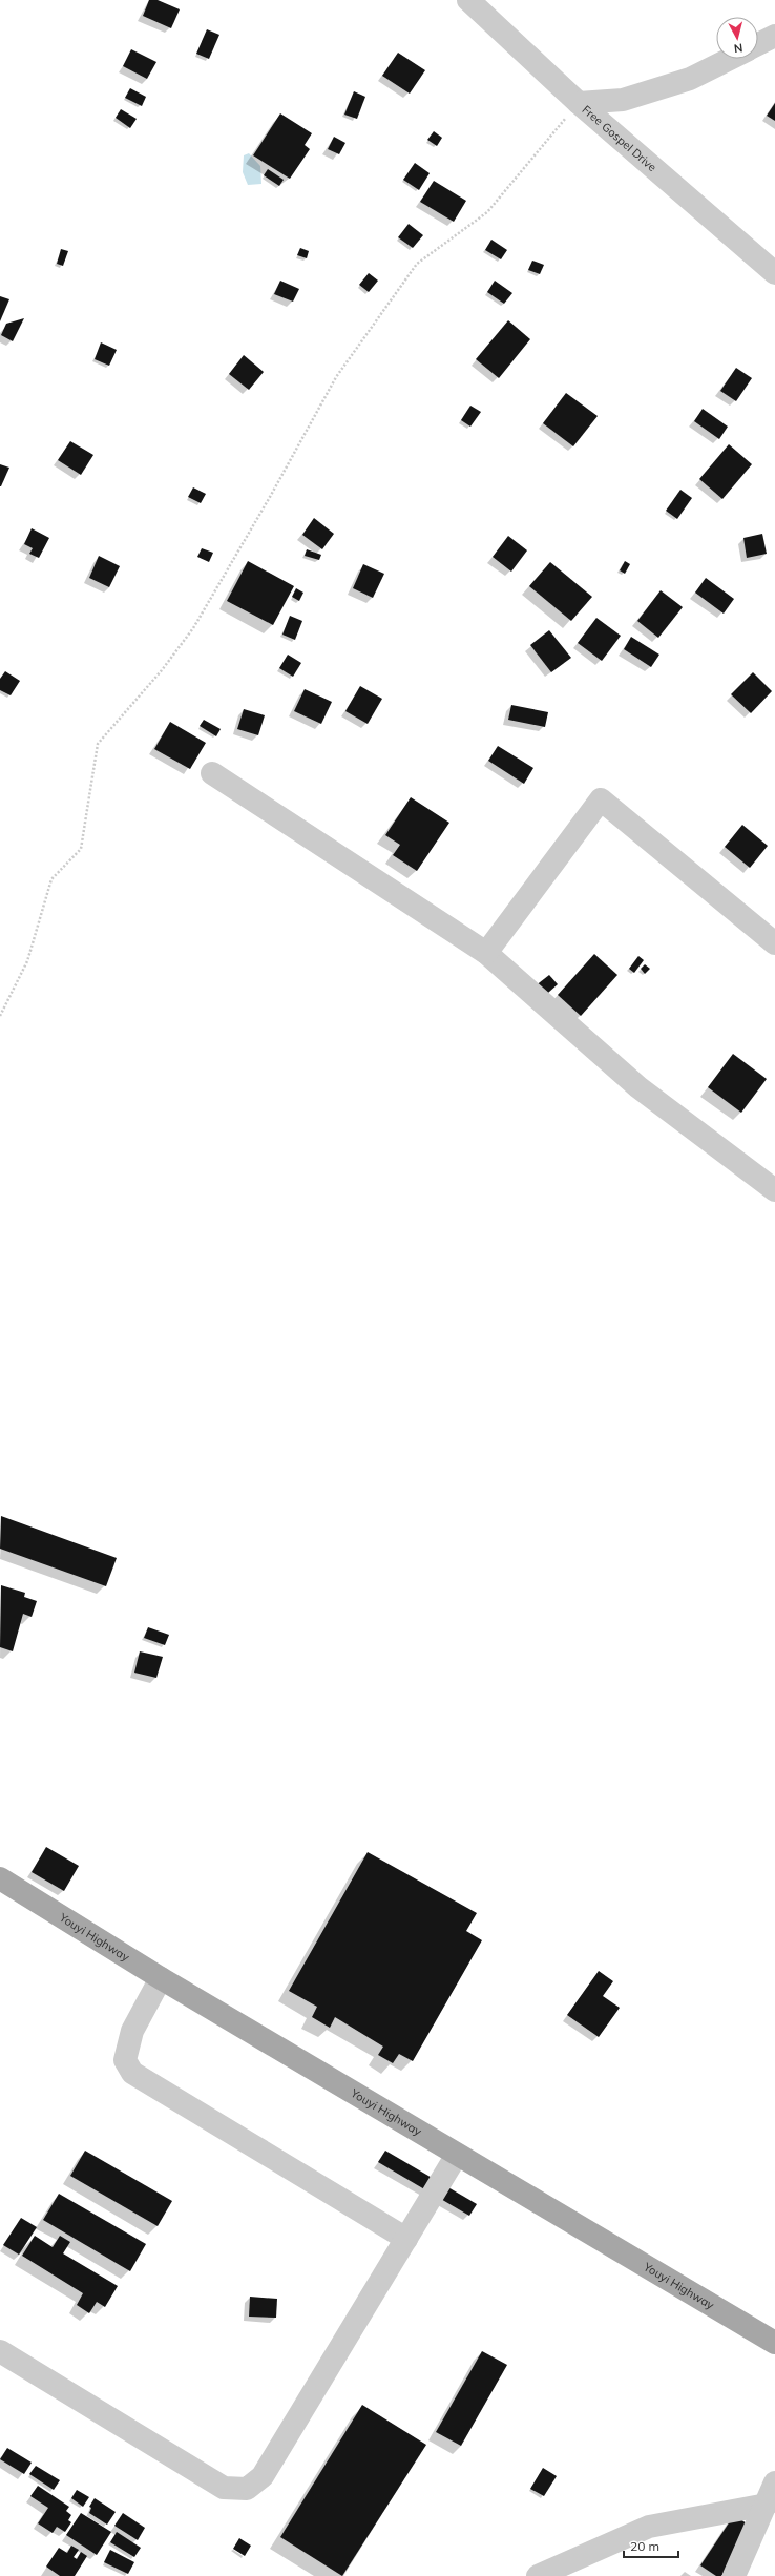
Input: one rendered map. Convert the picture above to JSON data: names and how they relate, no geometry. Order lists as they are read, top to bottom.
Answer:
{
  "streets": {
    "main road": ["Youyi Highway"],
    "street": ["Free Gospel Drive"]
  },
  "scale_bar": "20 m",
  "north": "bottom"
}
